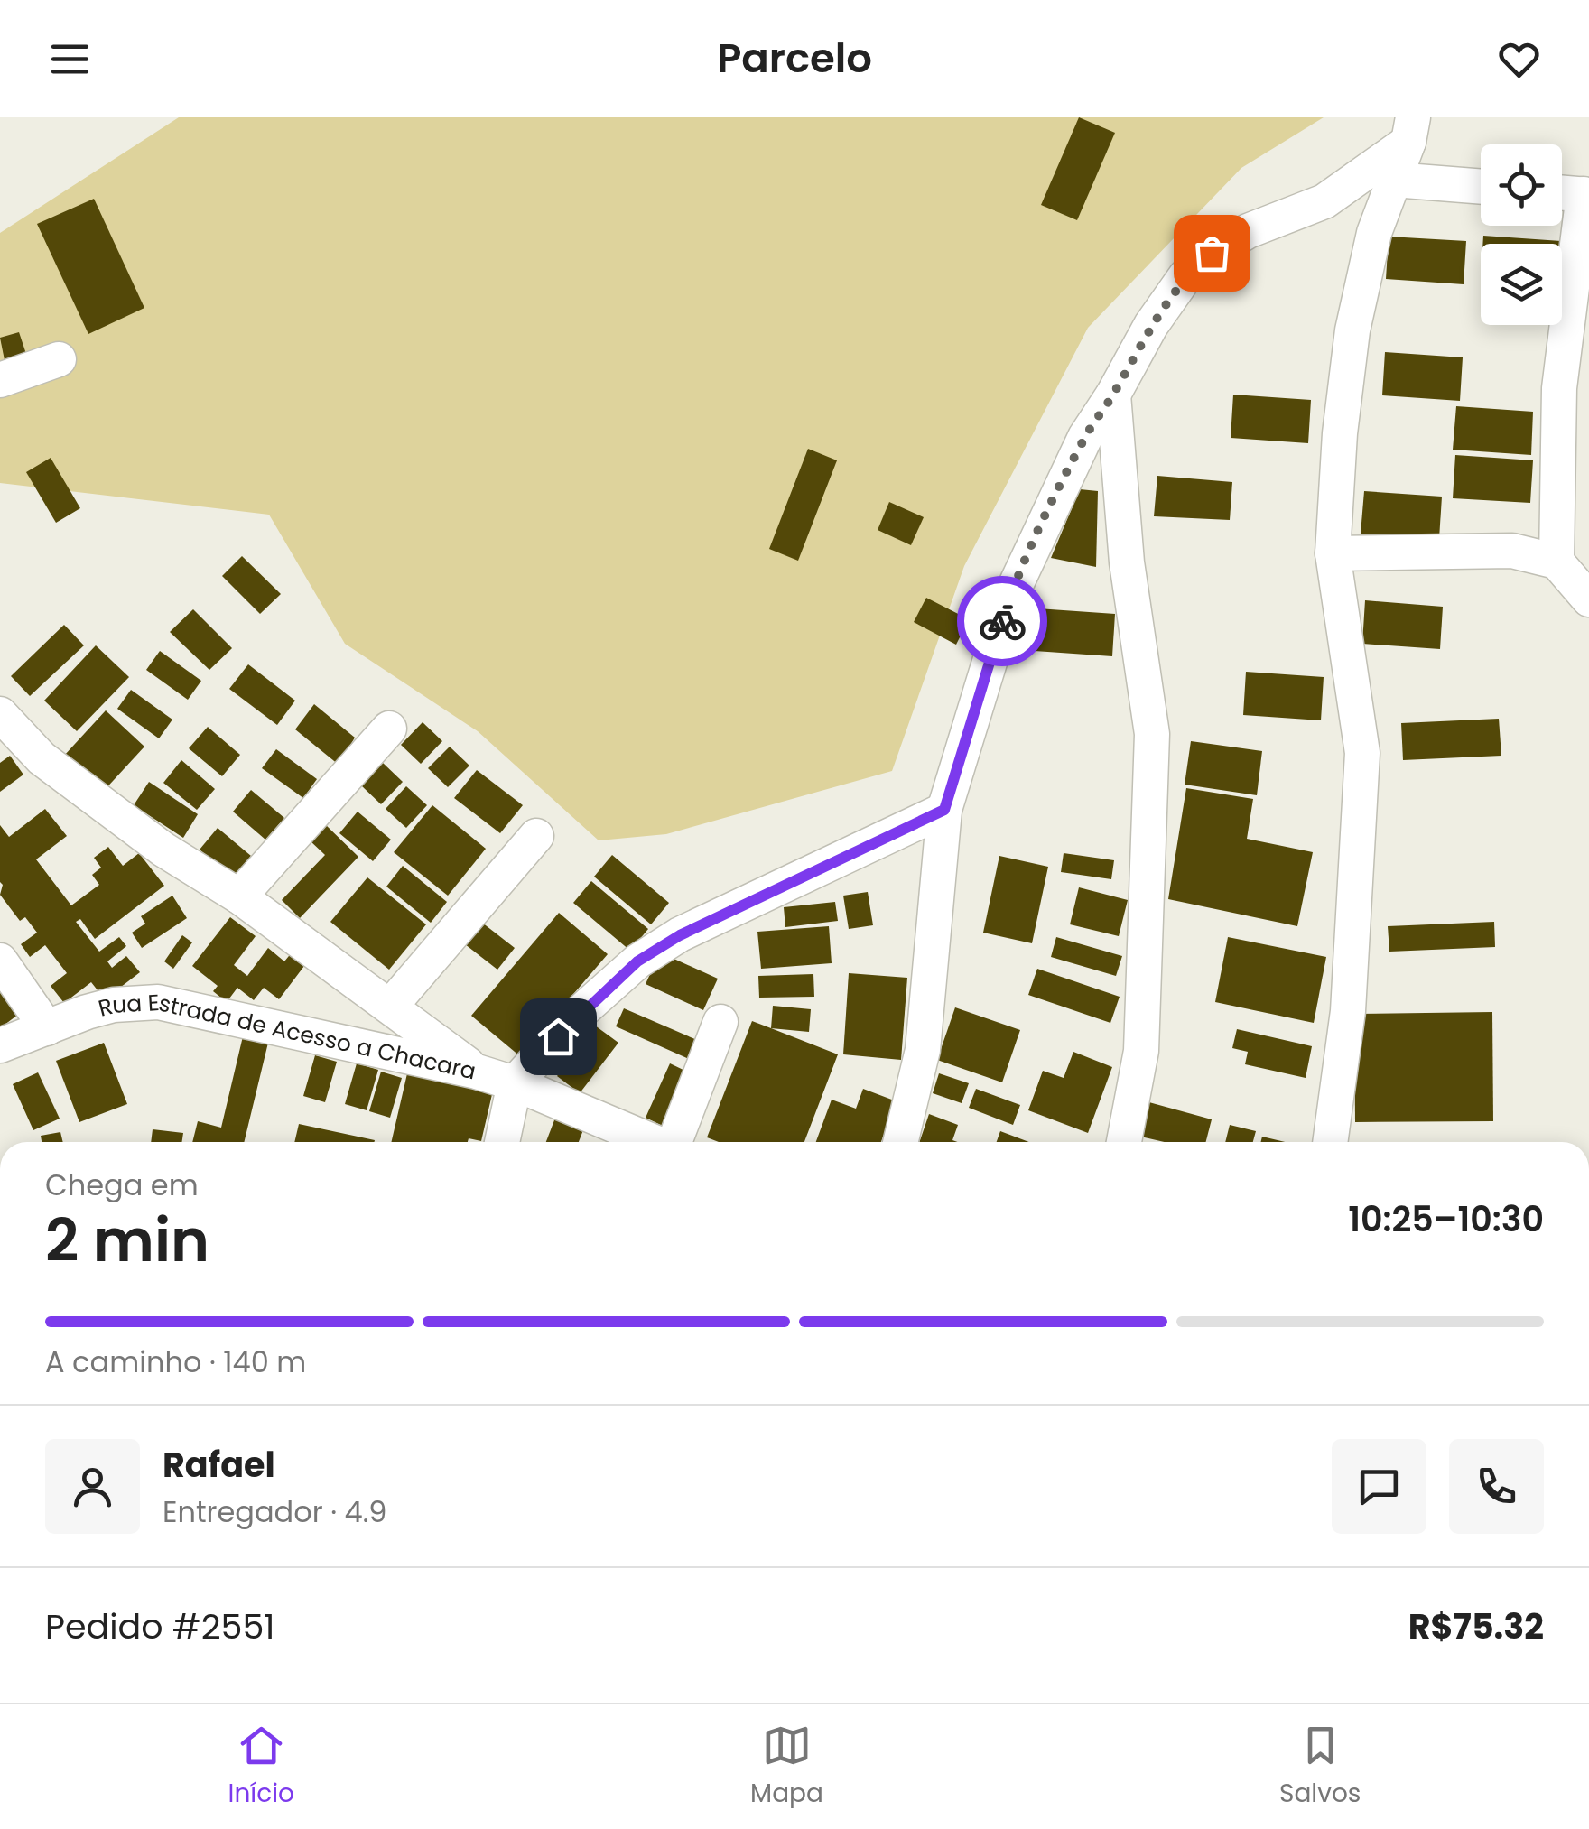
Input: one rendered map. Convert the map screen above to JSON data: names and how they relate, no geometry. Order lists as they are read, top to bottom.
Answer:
{
  "streets": {
    "street": ["Rua Estrada de Acesso a Chacara"]
  },
  "page": {
    "header": "Parcelo",
    "heading": ["2 min", "Chega em", "10:25–10:30"],
    "panel": [
      "Rafael",
      "Entregador · 4.9",
      "Pedido #2551",
      "R$75.32"
    ],
    "bar": "A caminho · 140 m",
    "tabs": ["Início", "Mapa", "Salvos"]
  }
}
